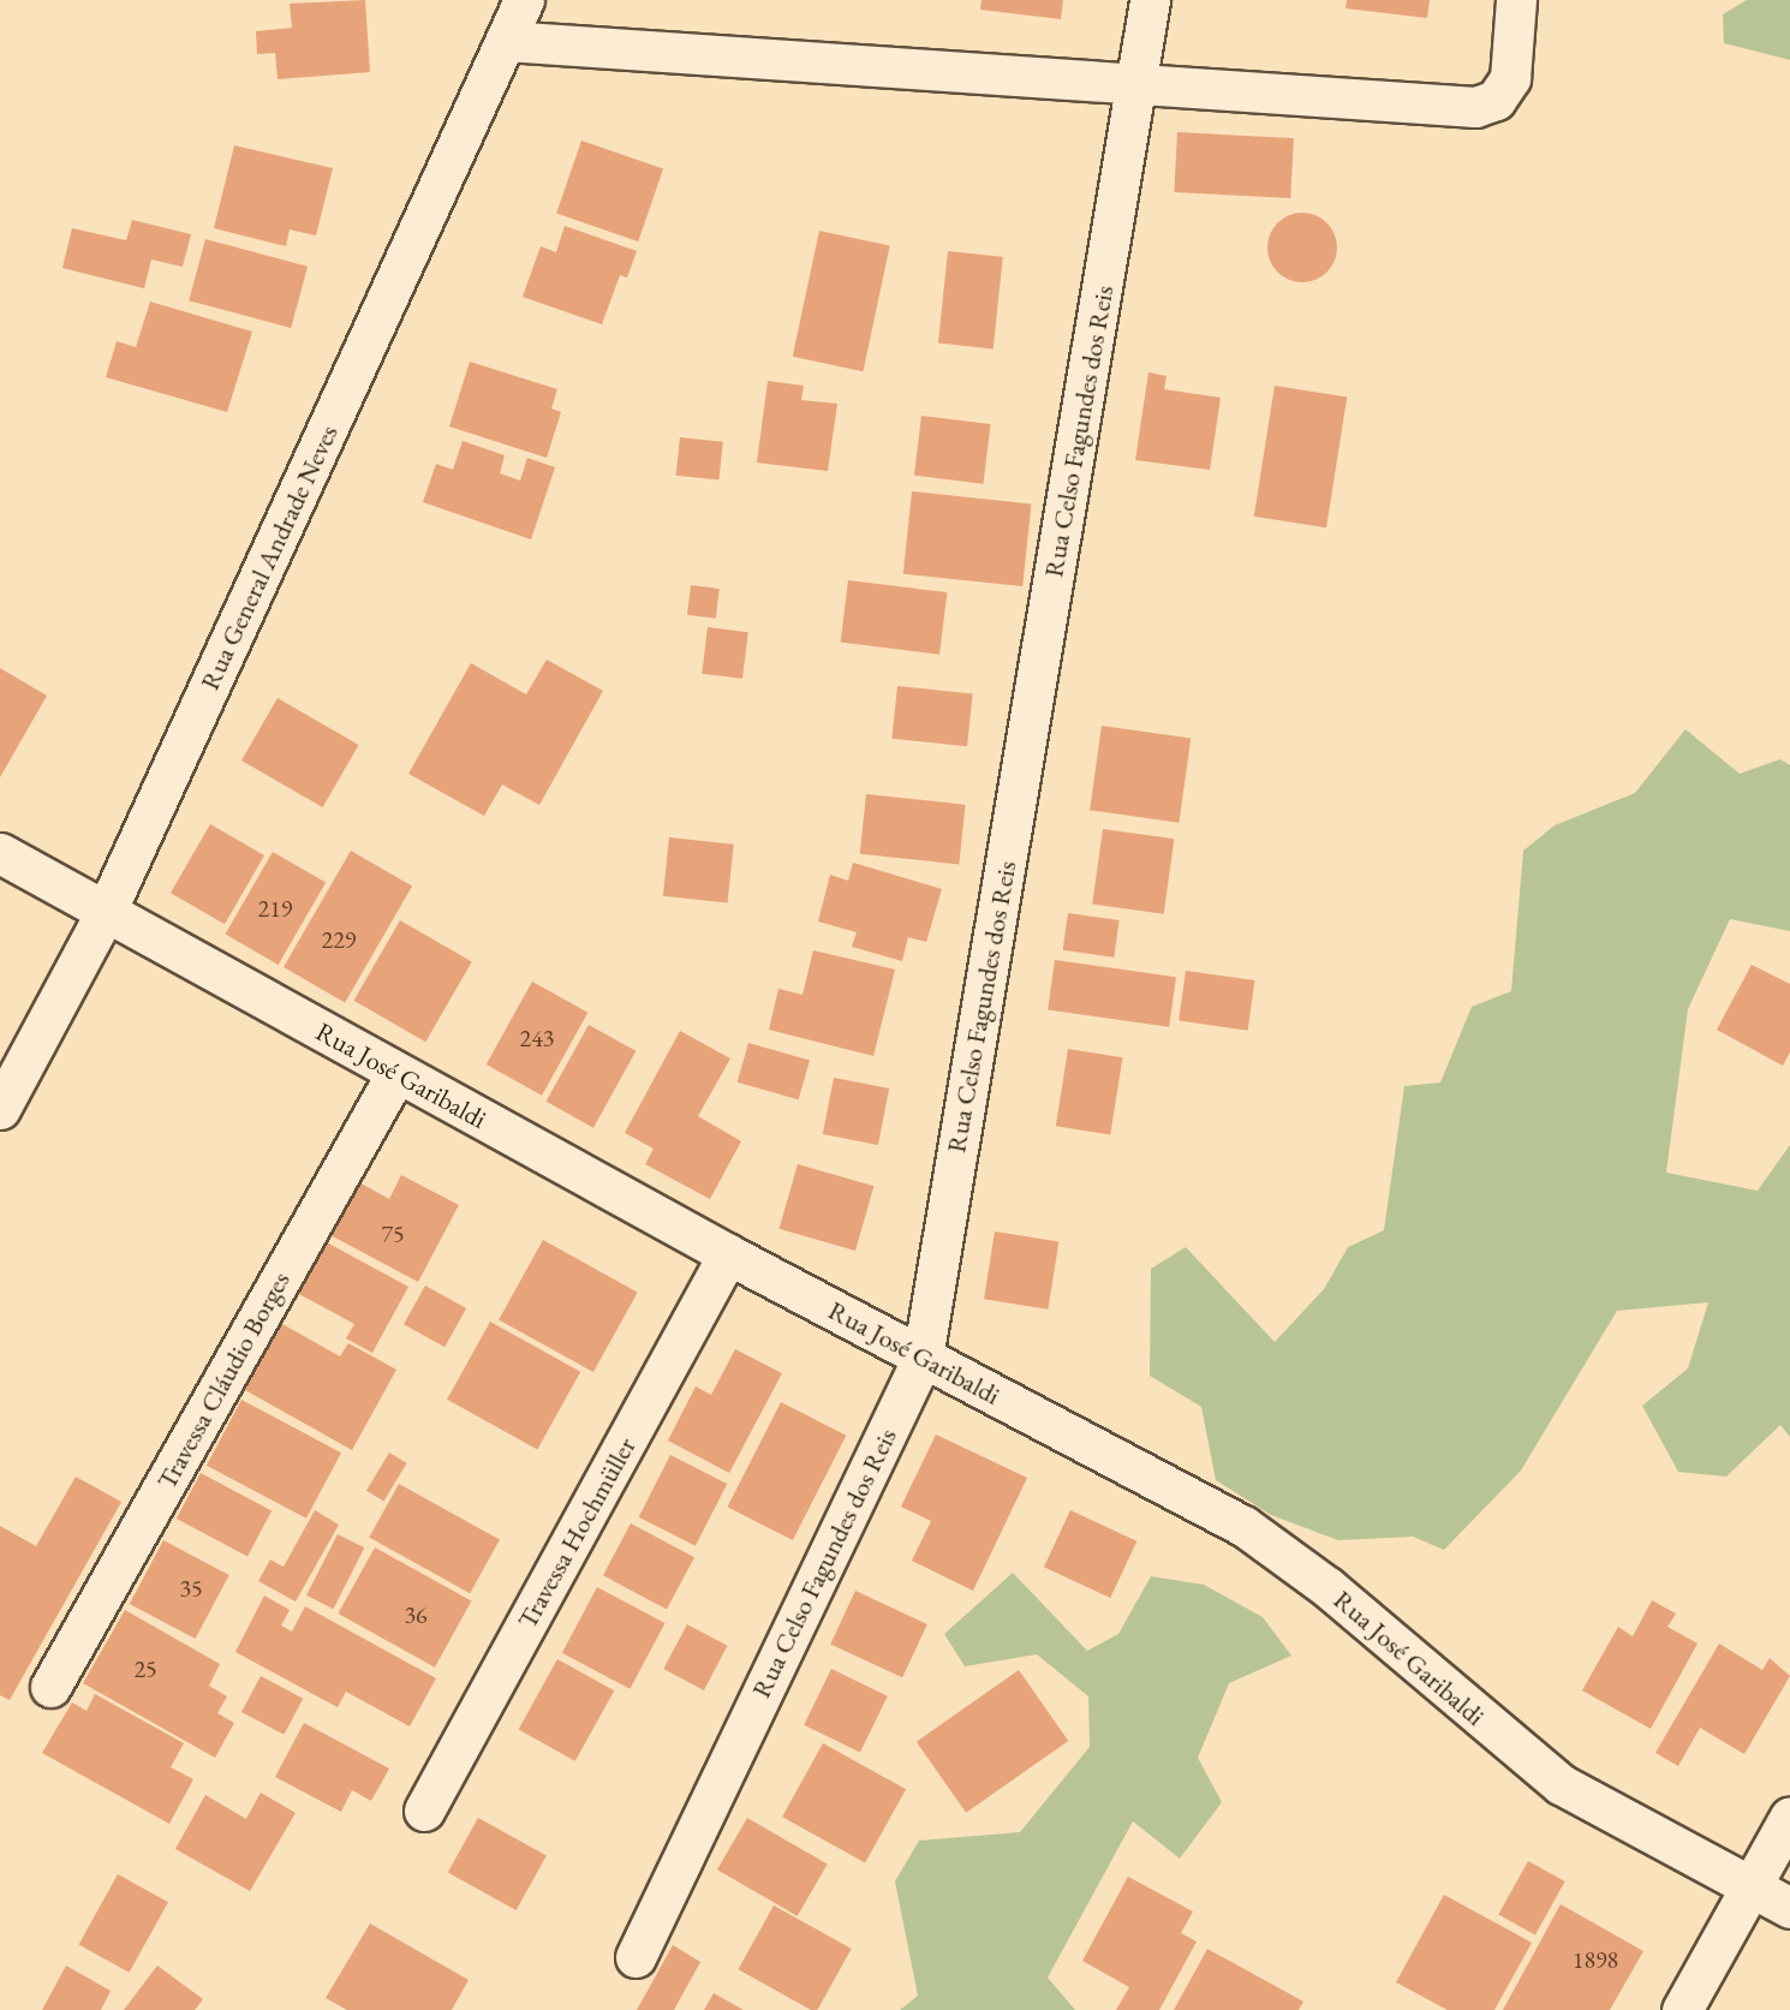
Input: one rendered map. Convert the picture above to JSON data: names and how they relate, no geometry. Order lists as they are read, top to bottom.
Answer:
{
  "streets": {
    "street": [
      "Rua Celso Fagundes dos Reis",
      "Rua General Andrade Neves",
      "Rua José Garibaldi",
      "Travessa Cláudio Borges",
      "Travessa Hochmüller"
    ]
  },
  "crossings": [
    ["Rua Celso Fagundes dos Reis", "Rua José Garibaldi"],
    ["Rua General Andrade Neves", "Rua José Garibaldi"],
    ["Rua José Garibaldi", "Travessa Cláudio Borges"],
    ["Rua José Garibaldi", "Travessa Hochmüller"]
  ],
  "house_numbers": [
    "219",
    "229",
    "243",
    "75",
    "35",
    "36",
    "25",
    "1898"
  ]
}
